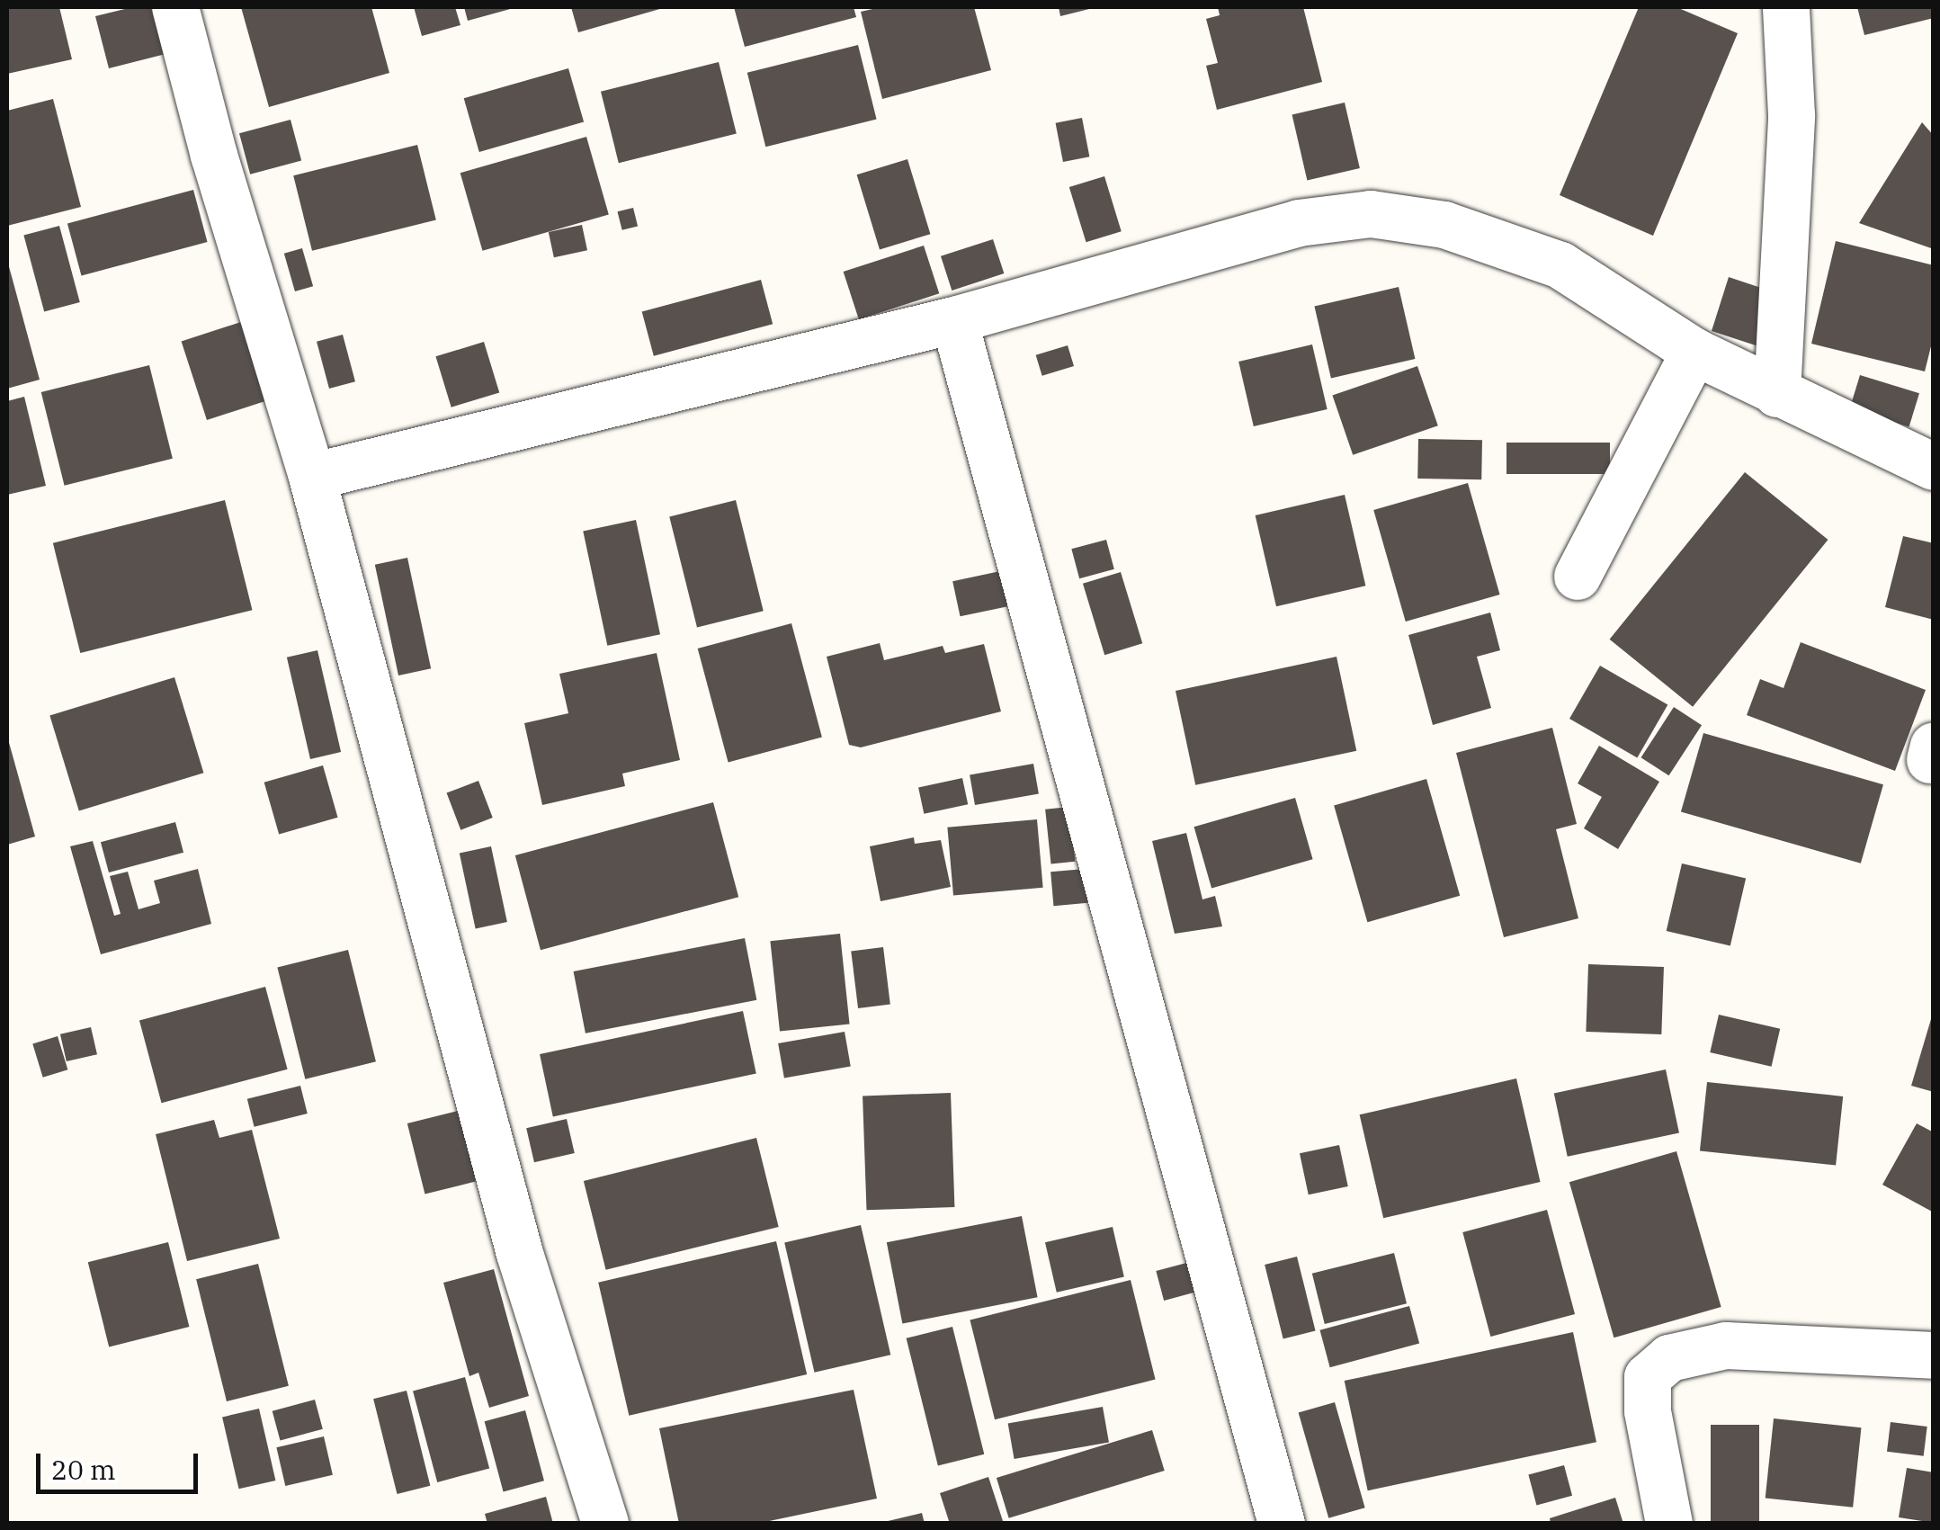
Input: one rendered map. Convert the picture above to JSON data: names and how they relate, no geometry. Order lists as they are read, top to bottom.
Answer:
{
  "scale_bar": "20 m"
}
